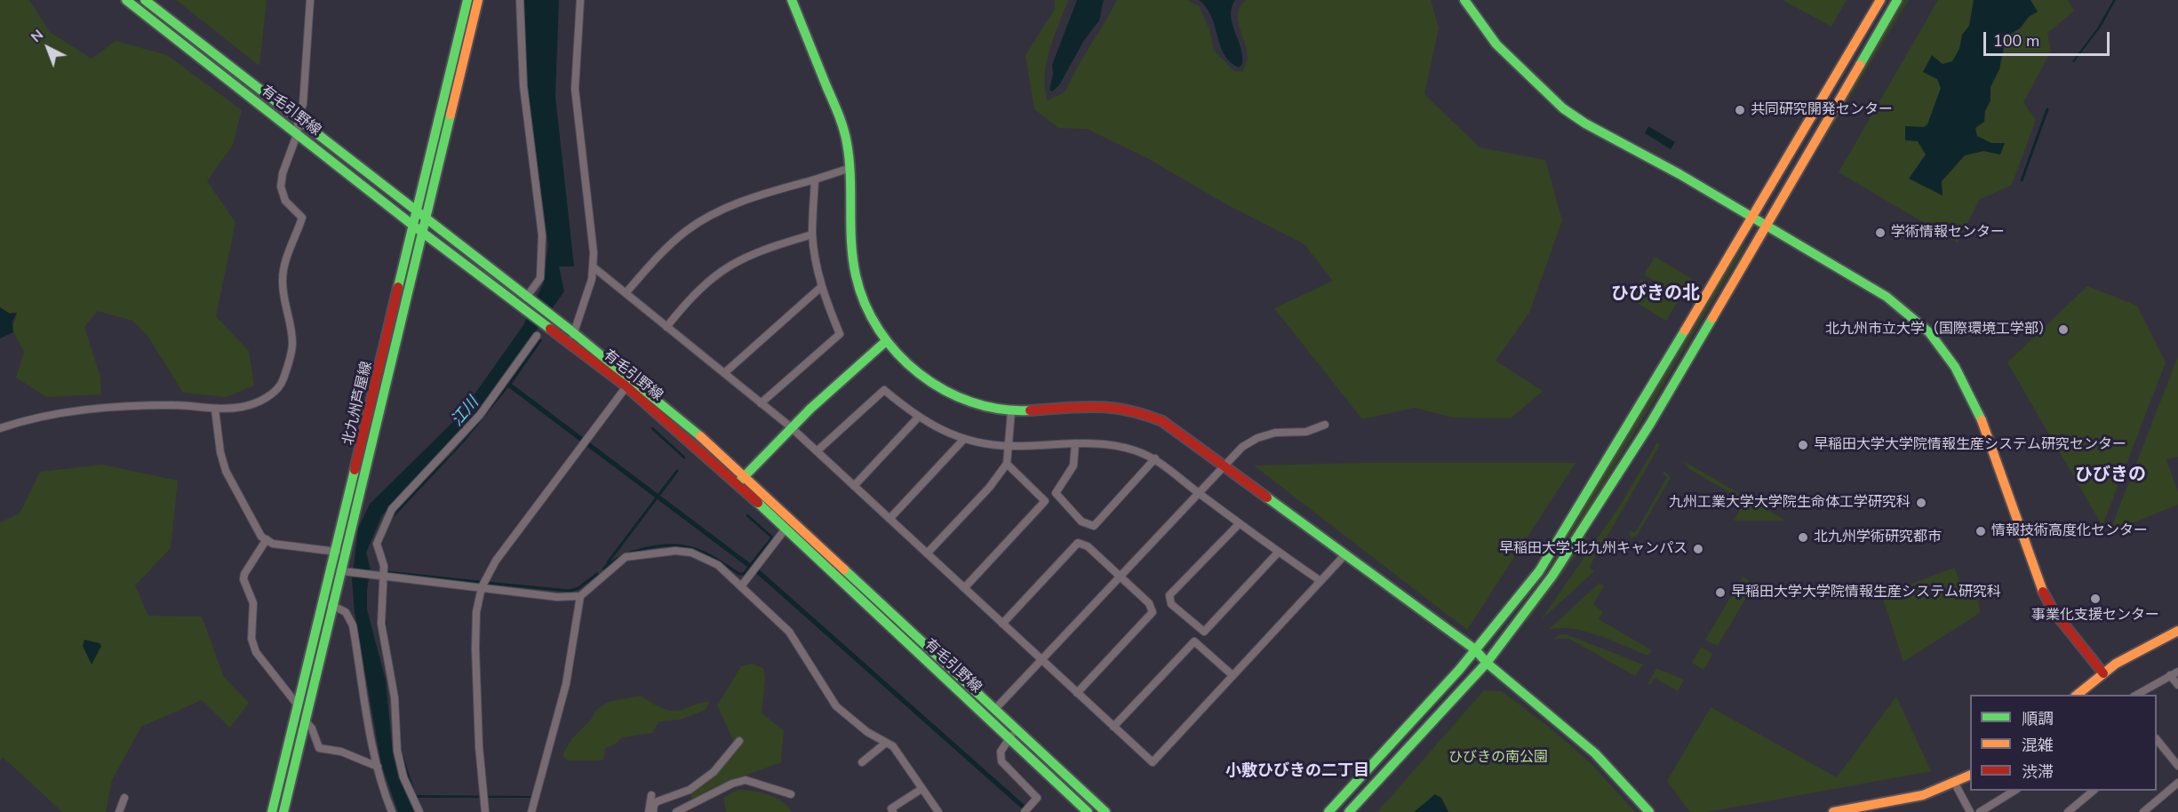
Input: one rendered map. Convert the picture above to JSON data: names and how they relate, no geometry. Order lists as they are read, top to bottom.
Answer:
{
  "streets": {
    "street": ["有毛引野線", "北九州芦屋線"]
  },
  "crossings": [
    ["有毛引野線", "北九州芦屋線"]
  ],
  "districts": ["ひびきの北", "ひびきの", "小敷ひびきの二丁目"],
  "water": ["江川"],
  "parks": ["ひびきの南公園"],
  "places": [
    "共同研究開発センター",
    "学術情報センター",
    "北九州市立大学（国際環境工学部）",
    "早稲田大学大学院情報生産システム研究センター",
    "九州工業大学大学院生命体工学研究科",
    "情報技術高度化センター",
    "北九州学術研究都市",
    "早稲田大学 北九州キャンパス",
    "早稲田大学大学院情報生産システム研究科",
    "事業化支援センター"
  ],
  "legend": ["順調", "混雑", "渋滞"],
  "scale_bar": "100 m",
  "north": "top left"
}
